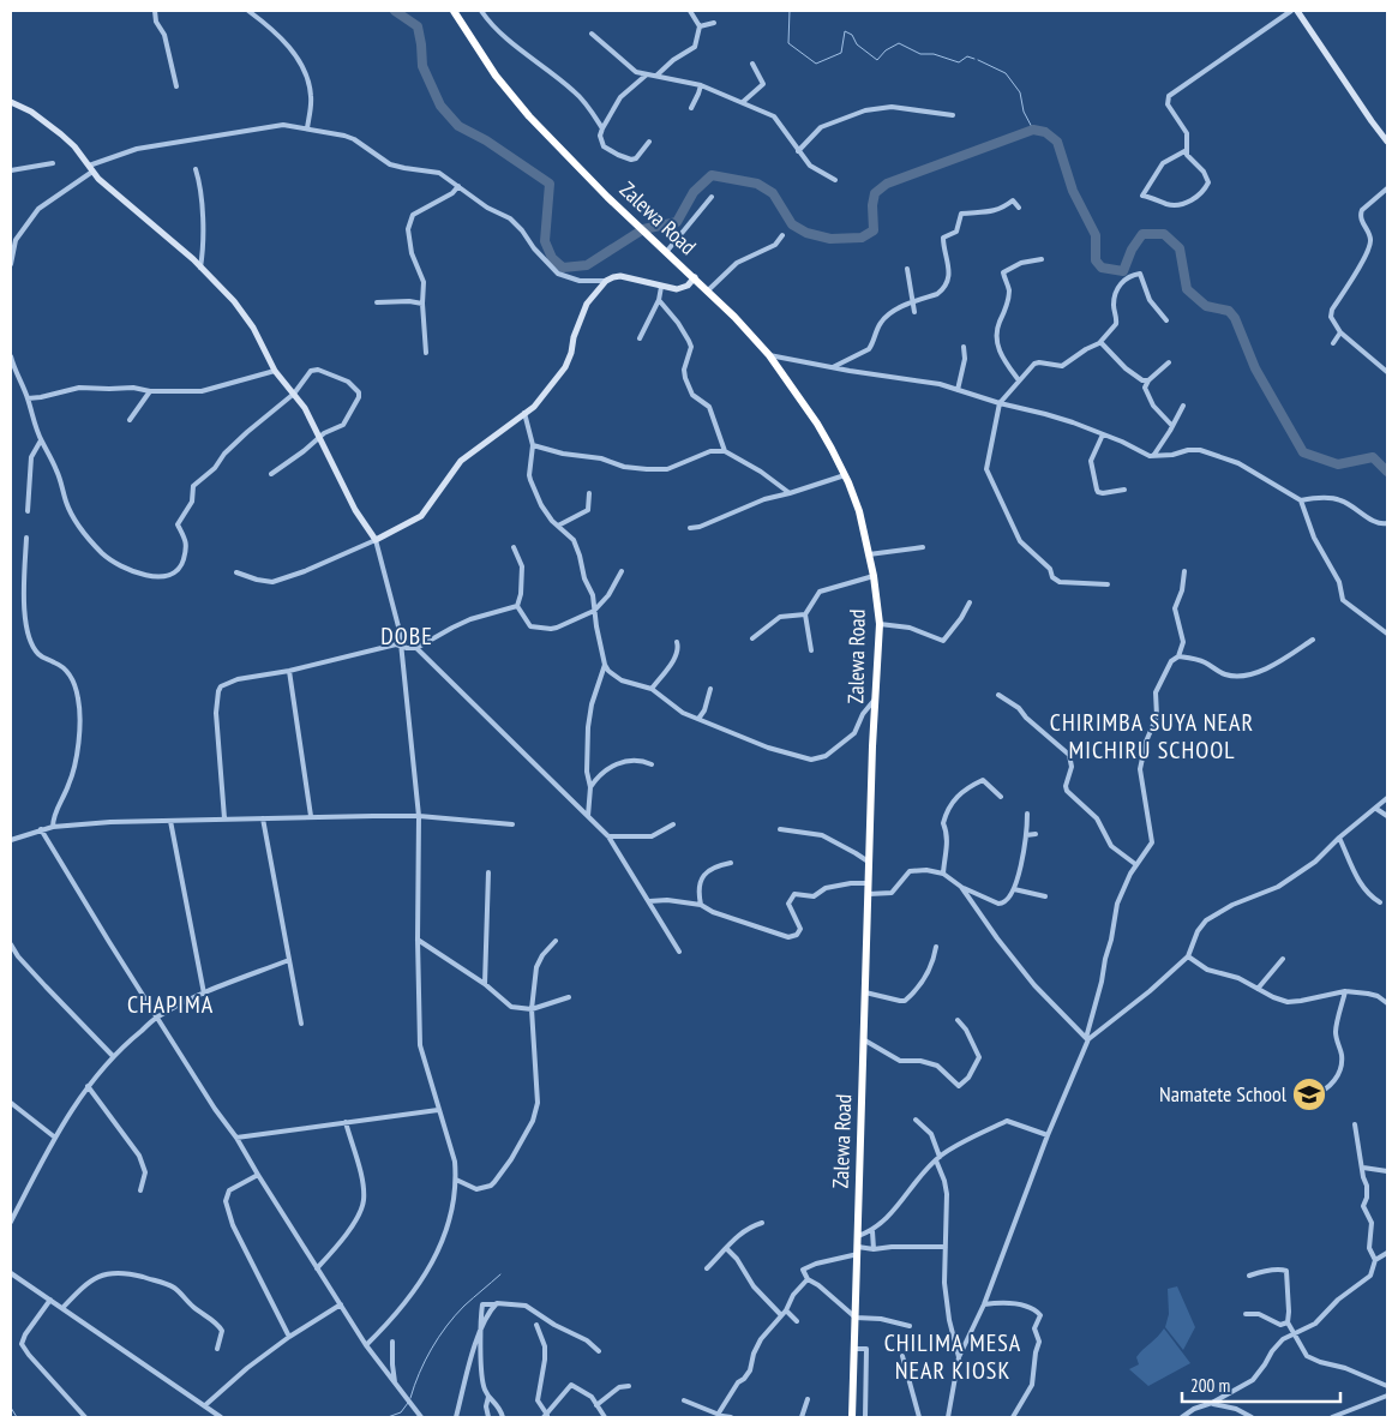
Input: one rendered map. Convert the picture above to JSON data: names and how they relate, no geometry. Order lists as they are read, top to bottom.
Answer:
{
  "streets": {
    "highway": ["Zalewa Road"]
  },
  "districts": [
    "DOBE",
    "CHIRIMBA SUYA NEAR MICHIRU SCHOOL",
    "CHAPIMA",
    "CHILIMA MESA NEAR KIOSK"
  ],
  "places": {
    "school or university": ["Namatete School"]
  },
  "scale_bar": "200 m"
}
